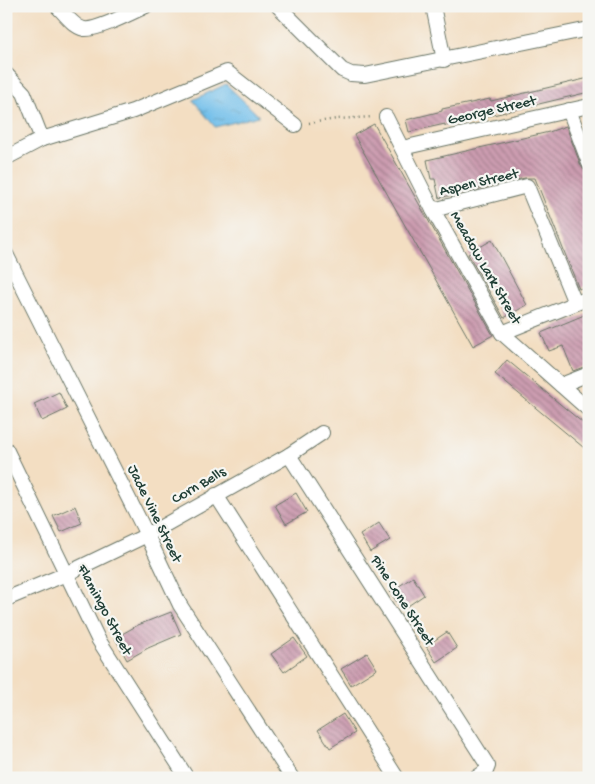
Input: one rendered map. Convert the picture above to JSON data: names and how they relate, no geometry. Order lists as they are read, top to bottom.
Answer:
{
  "streets": {
    "street": [
      "George Street",
      "Aspen Street",
      "Meadow Lark Street",
      "Corn Bells",
      "Jade Vine Street",
      "Pine Cone Street",
      "Flamingo Street"
    ]
  },
  "crossings": [
    ["George Street", "Meadow Lark Street"],
    ["Aspen Street", "Meadow Lark Street"],
    ["Corn Bells", "Jade Vine Street"],
    ["Corn Bells", "Pine Cone Street"],
    ["Corn Bells", "Flamingo Street"]
  ]
}
